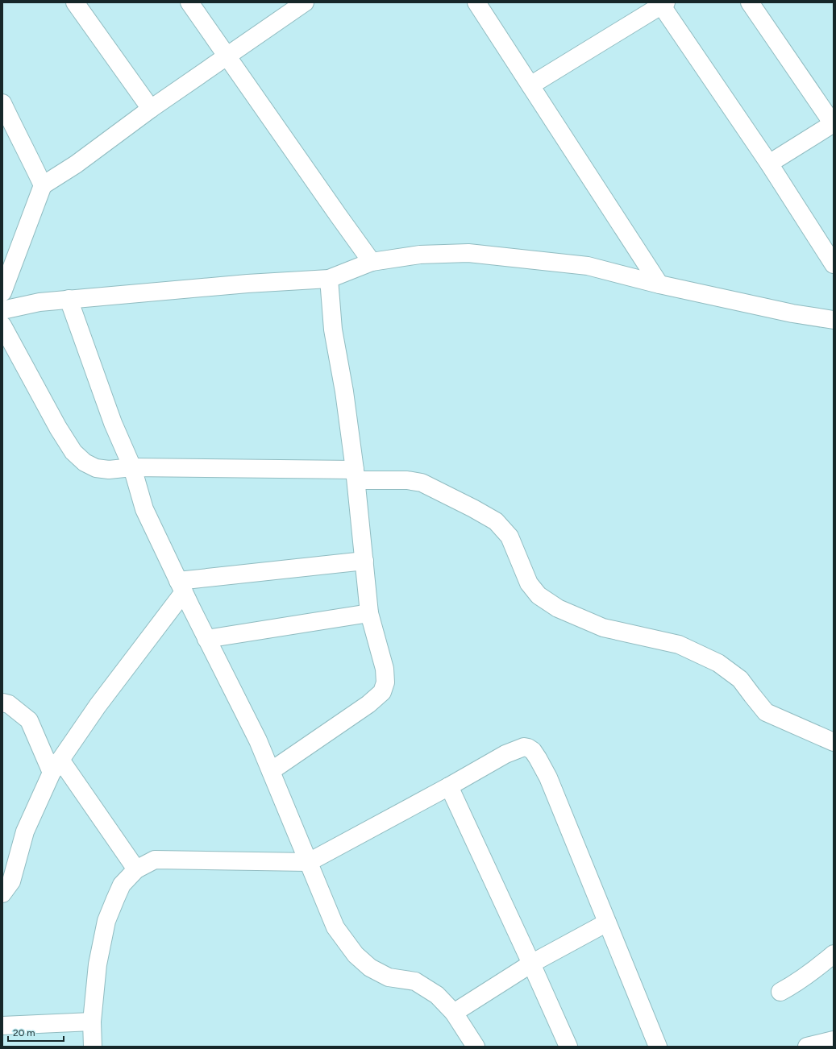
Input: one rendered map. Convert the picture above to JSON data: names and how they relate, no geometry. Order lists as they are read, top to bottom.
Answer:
{
  "scale_bar": "20 m"
}
